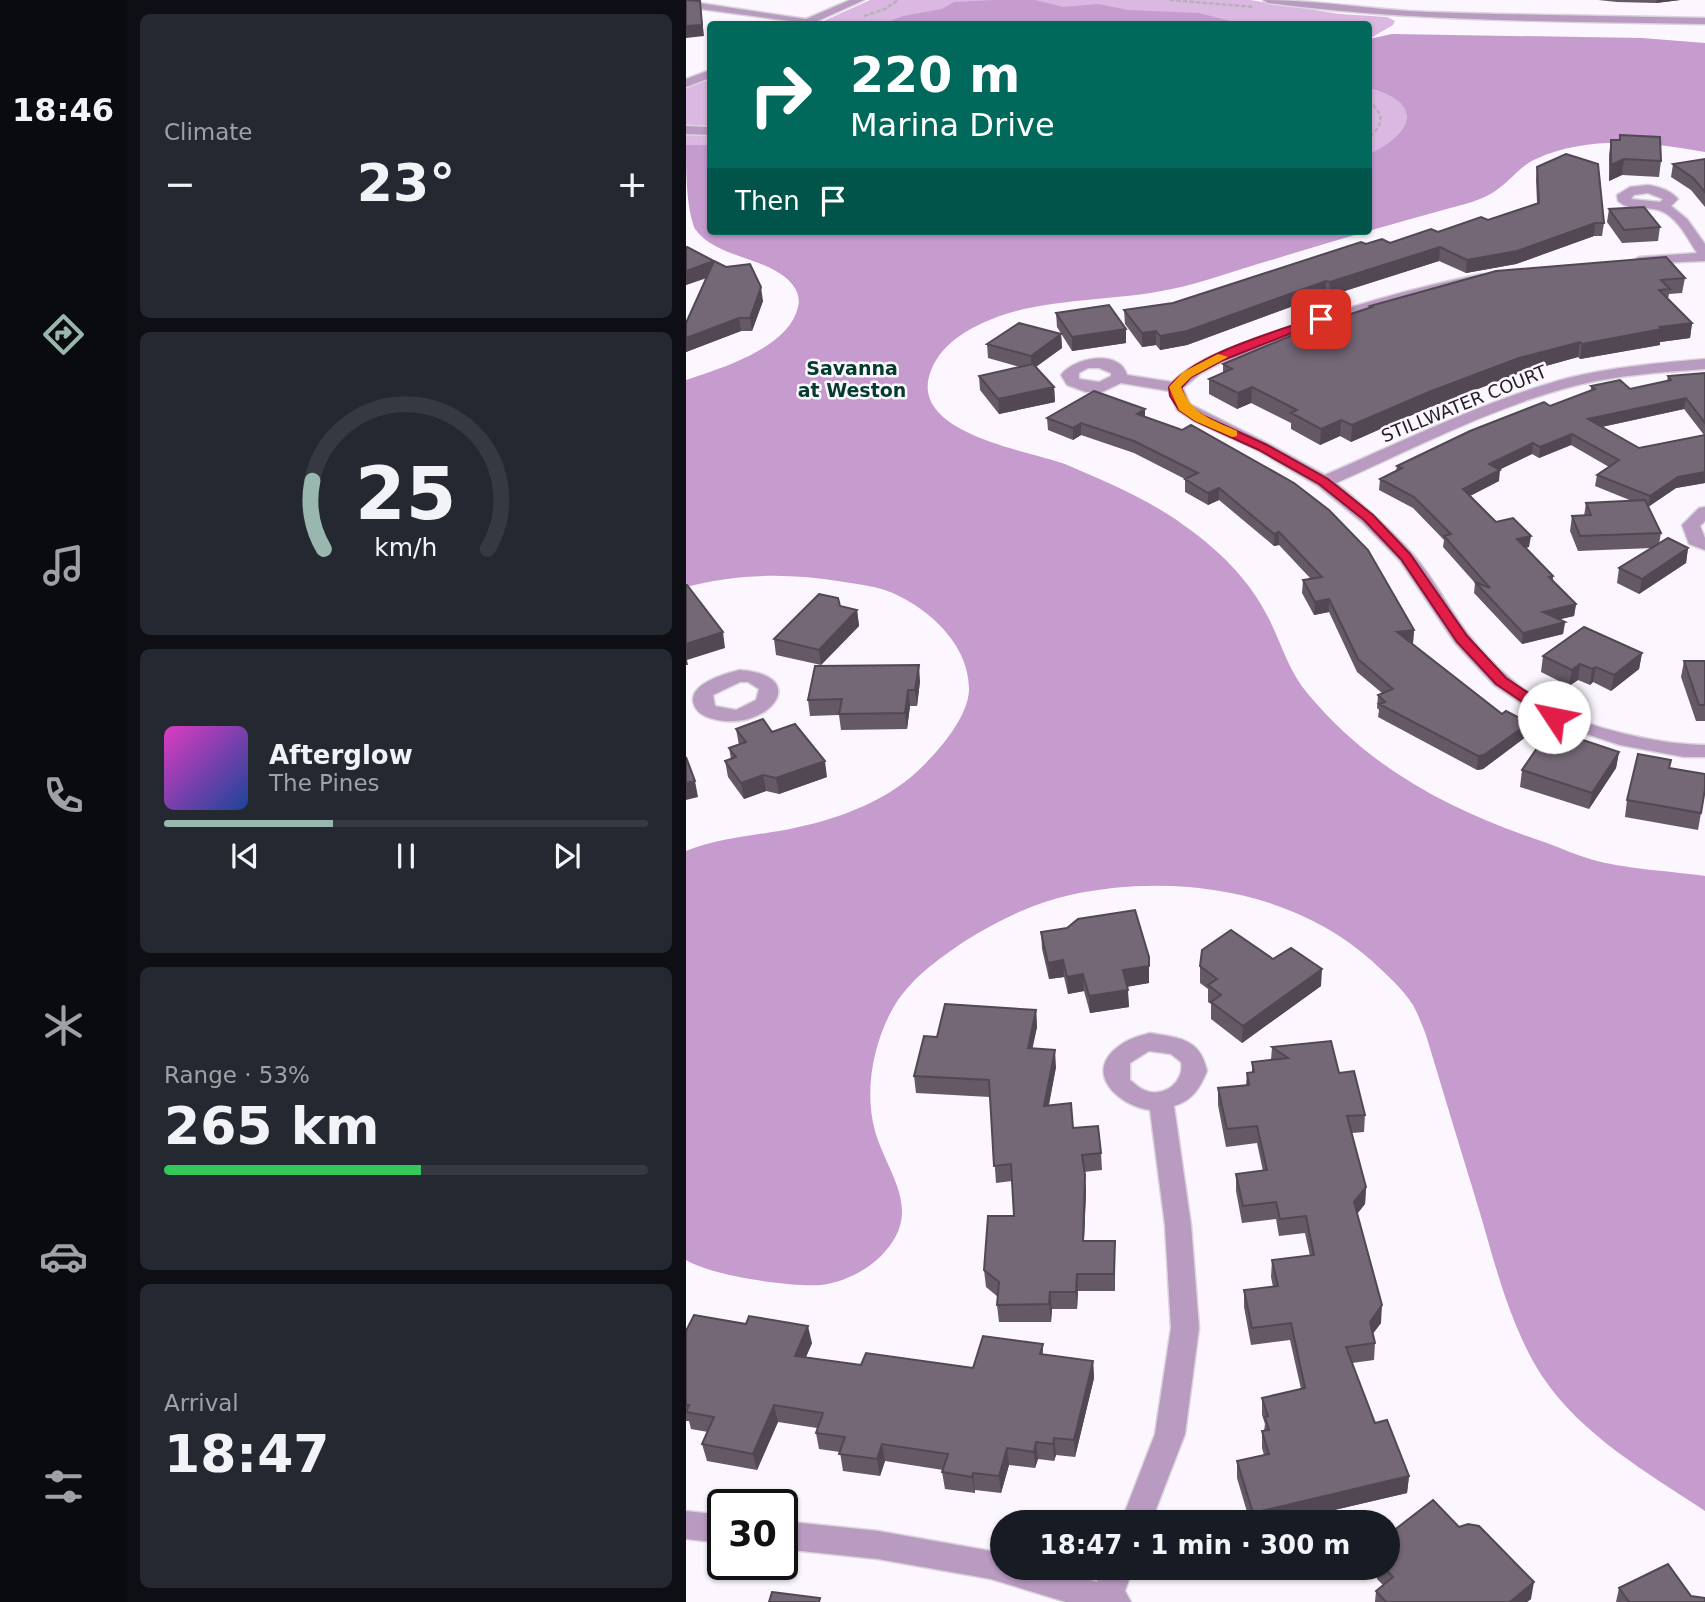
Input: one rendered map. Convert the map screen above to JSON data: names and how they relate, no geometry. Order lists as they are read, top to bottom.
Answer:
{
  "streets": {
    "street": ["STILLWATER COURT"]
  },
  "districts": ["Savanna at Weston"],
  "page": {
    "tabs": "18:46",
    "tile": [
      "Climate",
      ["Range · 53%", "265 km"],
      ["Arrival", "18:47"]
    ],
    "turn": ["220 m", "Marina Drive"],
    "heat": ["−", "23°", "+"],
    "then": "Then",
    "song": ["Afterglow", "The Pines"],
    "limit": "30",
    "trip": "18:47 · 1 min · 300 m",
    "gauge": ["25", "km/h"]
  }
}
